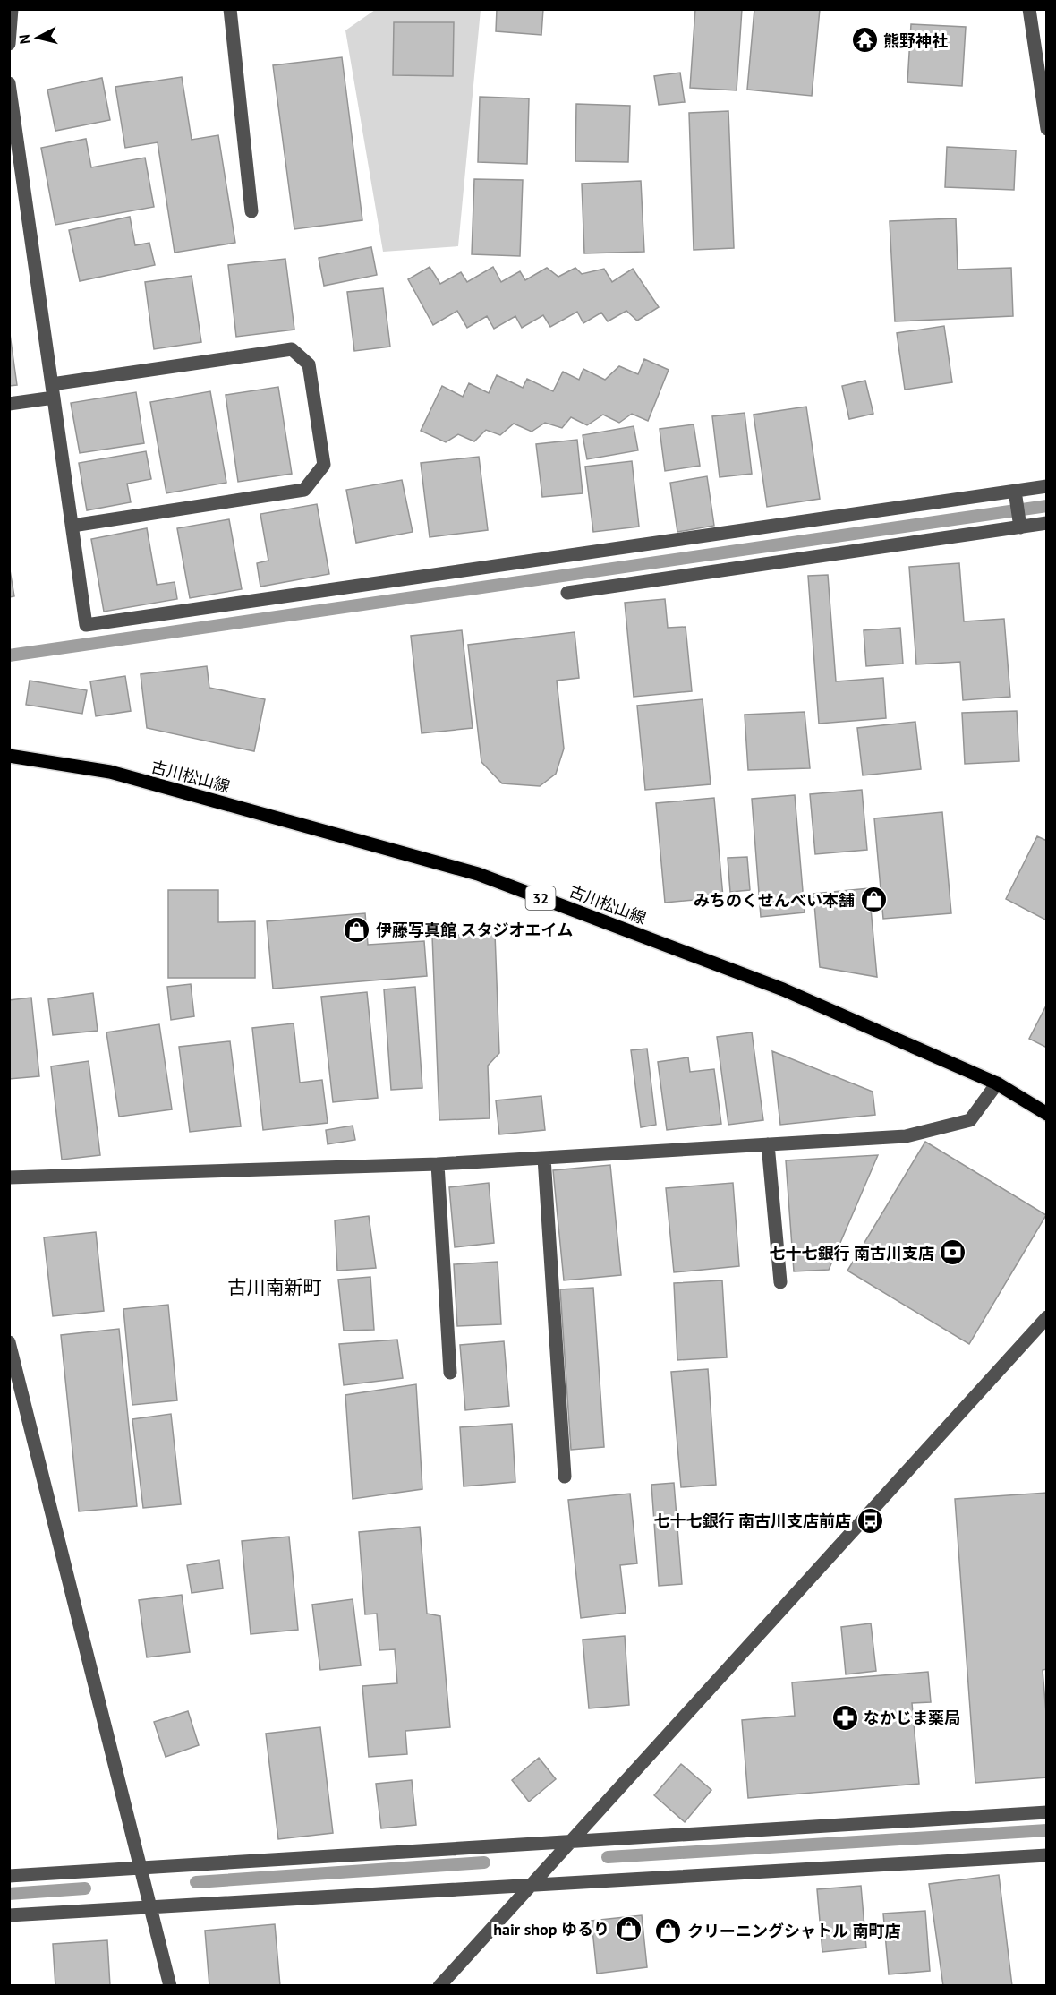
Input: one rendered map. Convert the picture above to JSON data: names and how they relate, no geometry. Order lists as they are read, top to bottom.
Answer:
{
  "streets": {
    "main road": ["古川松山線", "32"]
  },
  "districts": ["古川南新町"],
  "places": {
    "temple": ["熊野神社"],
    "shop": [
      "みちのくせんべい本舗",
      "伊藤写真館 スタジオエイム",
      "hair shop ゆるり",
      "クリーニングシャトル 南町店"
    ],
    "bank": ["七十七銀行 南古川支店"],
    "bus stop": ["七十七銀行 南古川支店前店"],
    "pharmacy": ["なかじま薬局"]
  },
  "north": "left"
}
